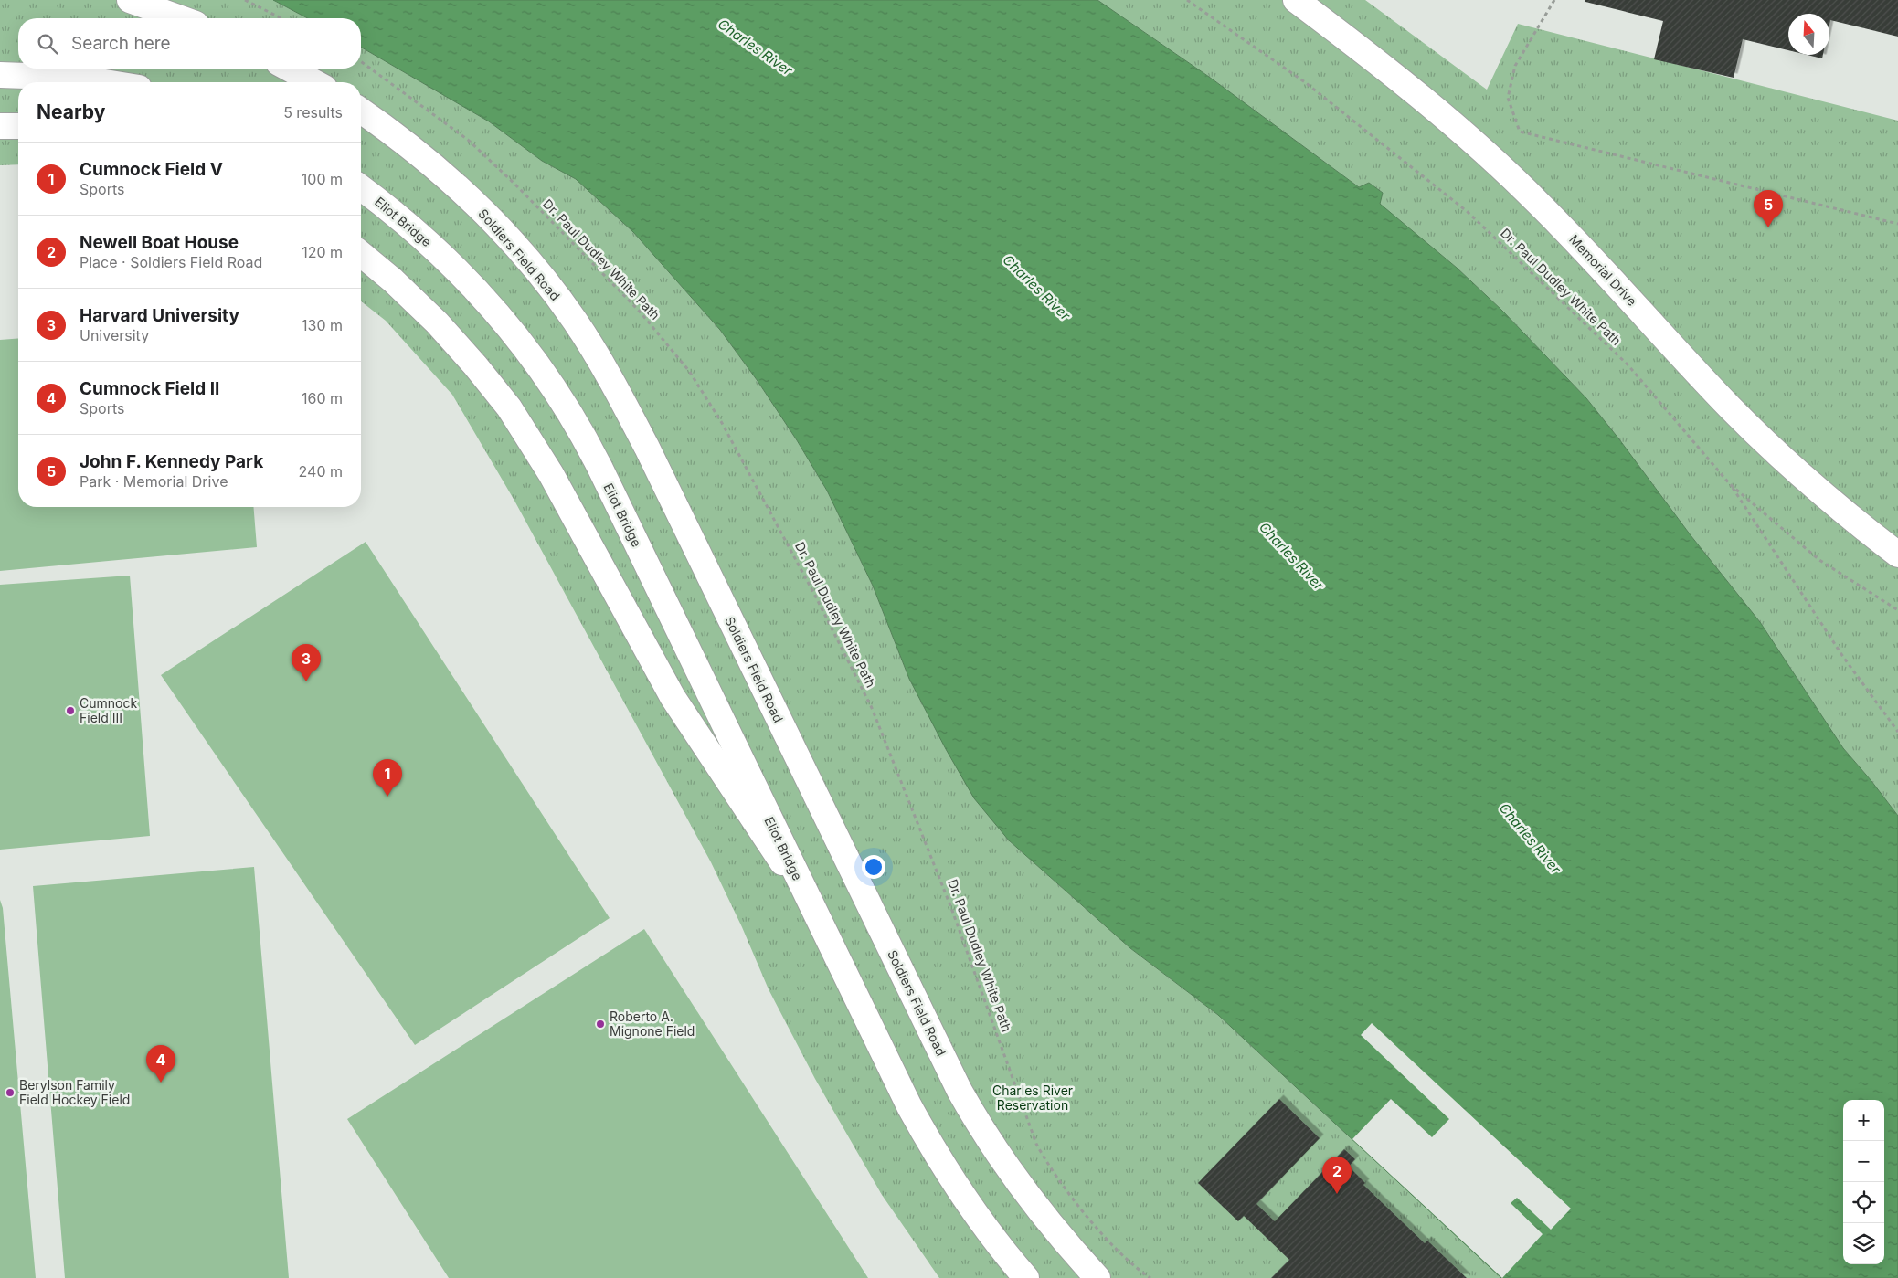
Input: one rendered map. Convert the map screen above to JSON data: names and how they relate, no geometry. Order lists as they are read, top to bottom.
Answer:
{
  "streets": {
    "main road": ["Eliot Bridge", "Soldiers Field Road", "Memorial Drive"],
    "path": ["Dr. Paul Dudley White Path"]
  },
  "water": ["Charles River"],
  "parks": ["Charles River Reservation"],
  "places": ["Cumnock Field III", "Roberto A. Mignone Field", "Berylson Family Field Hockey Field"],
  "north": "top",
  "page": {
    "search": "Search here",
    "heading": ["Nearby", "5 results"],
    "list": [
      {
        "mark": "1",
        "name": "Cumnock Field V",
        "note": "Sports",
        "value": "100 m"
      },
      {
        "mark": "2",
        "name": "Newell Boat House",
        "note": "Place · Soldiers Field Road",
        "value": "120 m"
      },
      {
        "mark": "3",
        "name": "Harvard University",
        "note": "University",
        "value": "130 m"
      },
      {
        "mark": "4",
        "name": "Cumnock Field II",
        "note": "Sports",
        "value": "160 m"
      },
      {
        "mark": "5",
        "name": "John F. Kennedy Park",
        "note": "Park · Memorial Drive",
        "value": "240 m"
      }
    ],
    "pins": [
      "5",
      "3",
      "1",
      "4",
      "2"
    ],
    "map_buttons": ["+", "−"]
  }
}
